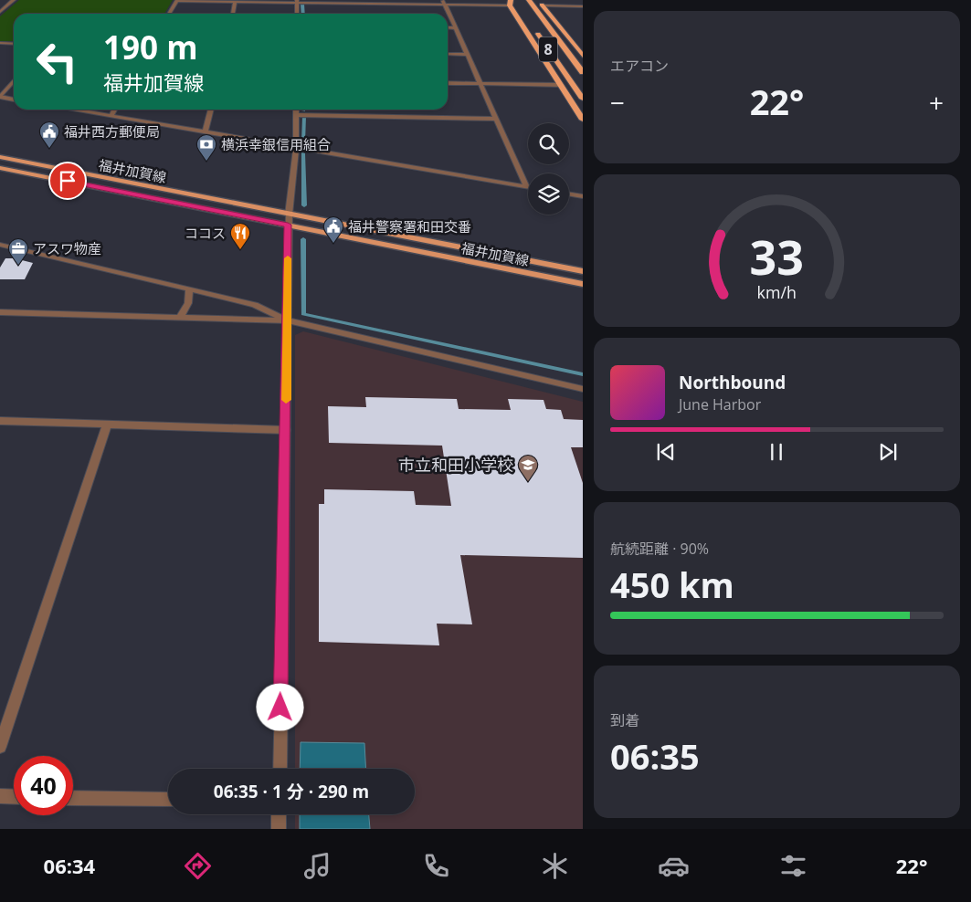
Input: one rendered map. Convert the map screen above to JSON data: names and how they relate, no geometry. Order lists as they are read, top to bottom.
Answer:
{
  "streets": {
    "highway": ["8"],
    "main road": ["福井加賀線"]
  },
  "places": {
    "public building": ["福井西方郵便局", "福井警察署和田交番"],
    "bank": ["横浜幸銀信用組合"],
    "restaurant": ["ココス"],
    "office": ["アスワ物産"],
    "school or university": ["市立和田小学校"]
  },
  "page": {
    "tile": [
      "エアコン",
      ["航続距離 · 90%", "450 km"],
      ["到着", "06:35"]
    ],
    "turn": ["190 m", "福井加賀線"],
    "heat": ["−", "22°", "+"],
    "song": ["Northbound", "June Harbor"],
    "limit": "40",
    "trip": "06:35 · 1 分 · 290 m",
    "tabs": ["06:34", "22°"],
    "gauge": ["33", "km/h"]
  }
}
